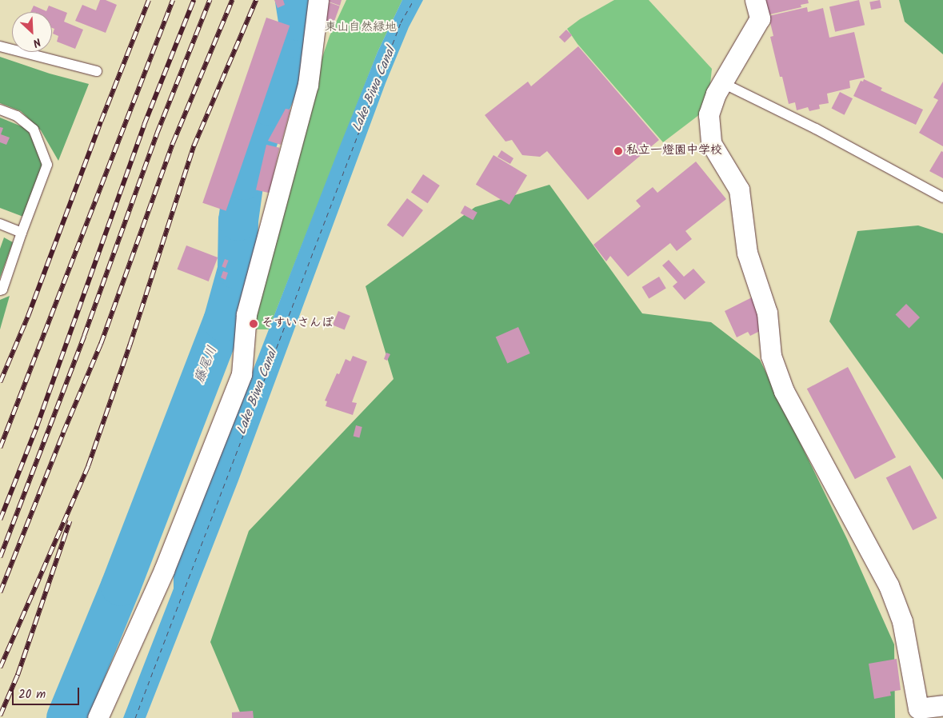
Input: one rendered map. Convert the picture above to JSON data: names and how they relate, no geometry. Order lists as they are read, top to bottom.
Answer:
{
  "water": ["Lake Biwa Canal", "藤尾川"],
  "parks": ["東山自然緑地"],
  "places": ["私立一燈園中学校", "そすいさんぽ"],
  "scale_bar": "20 m",
  "north": "bottom right"
}
